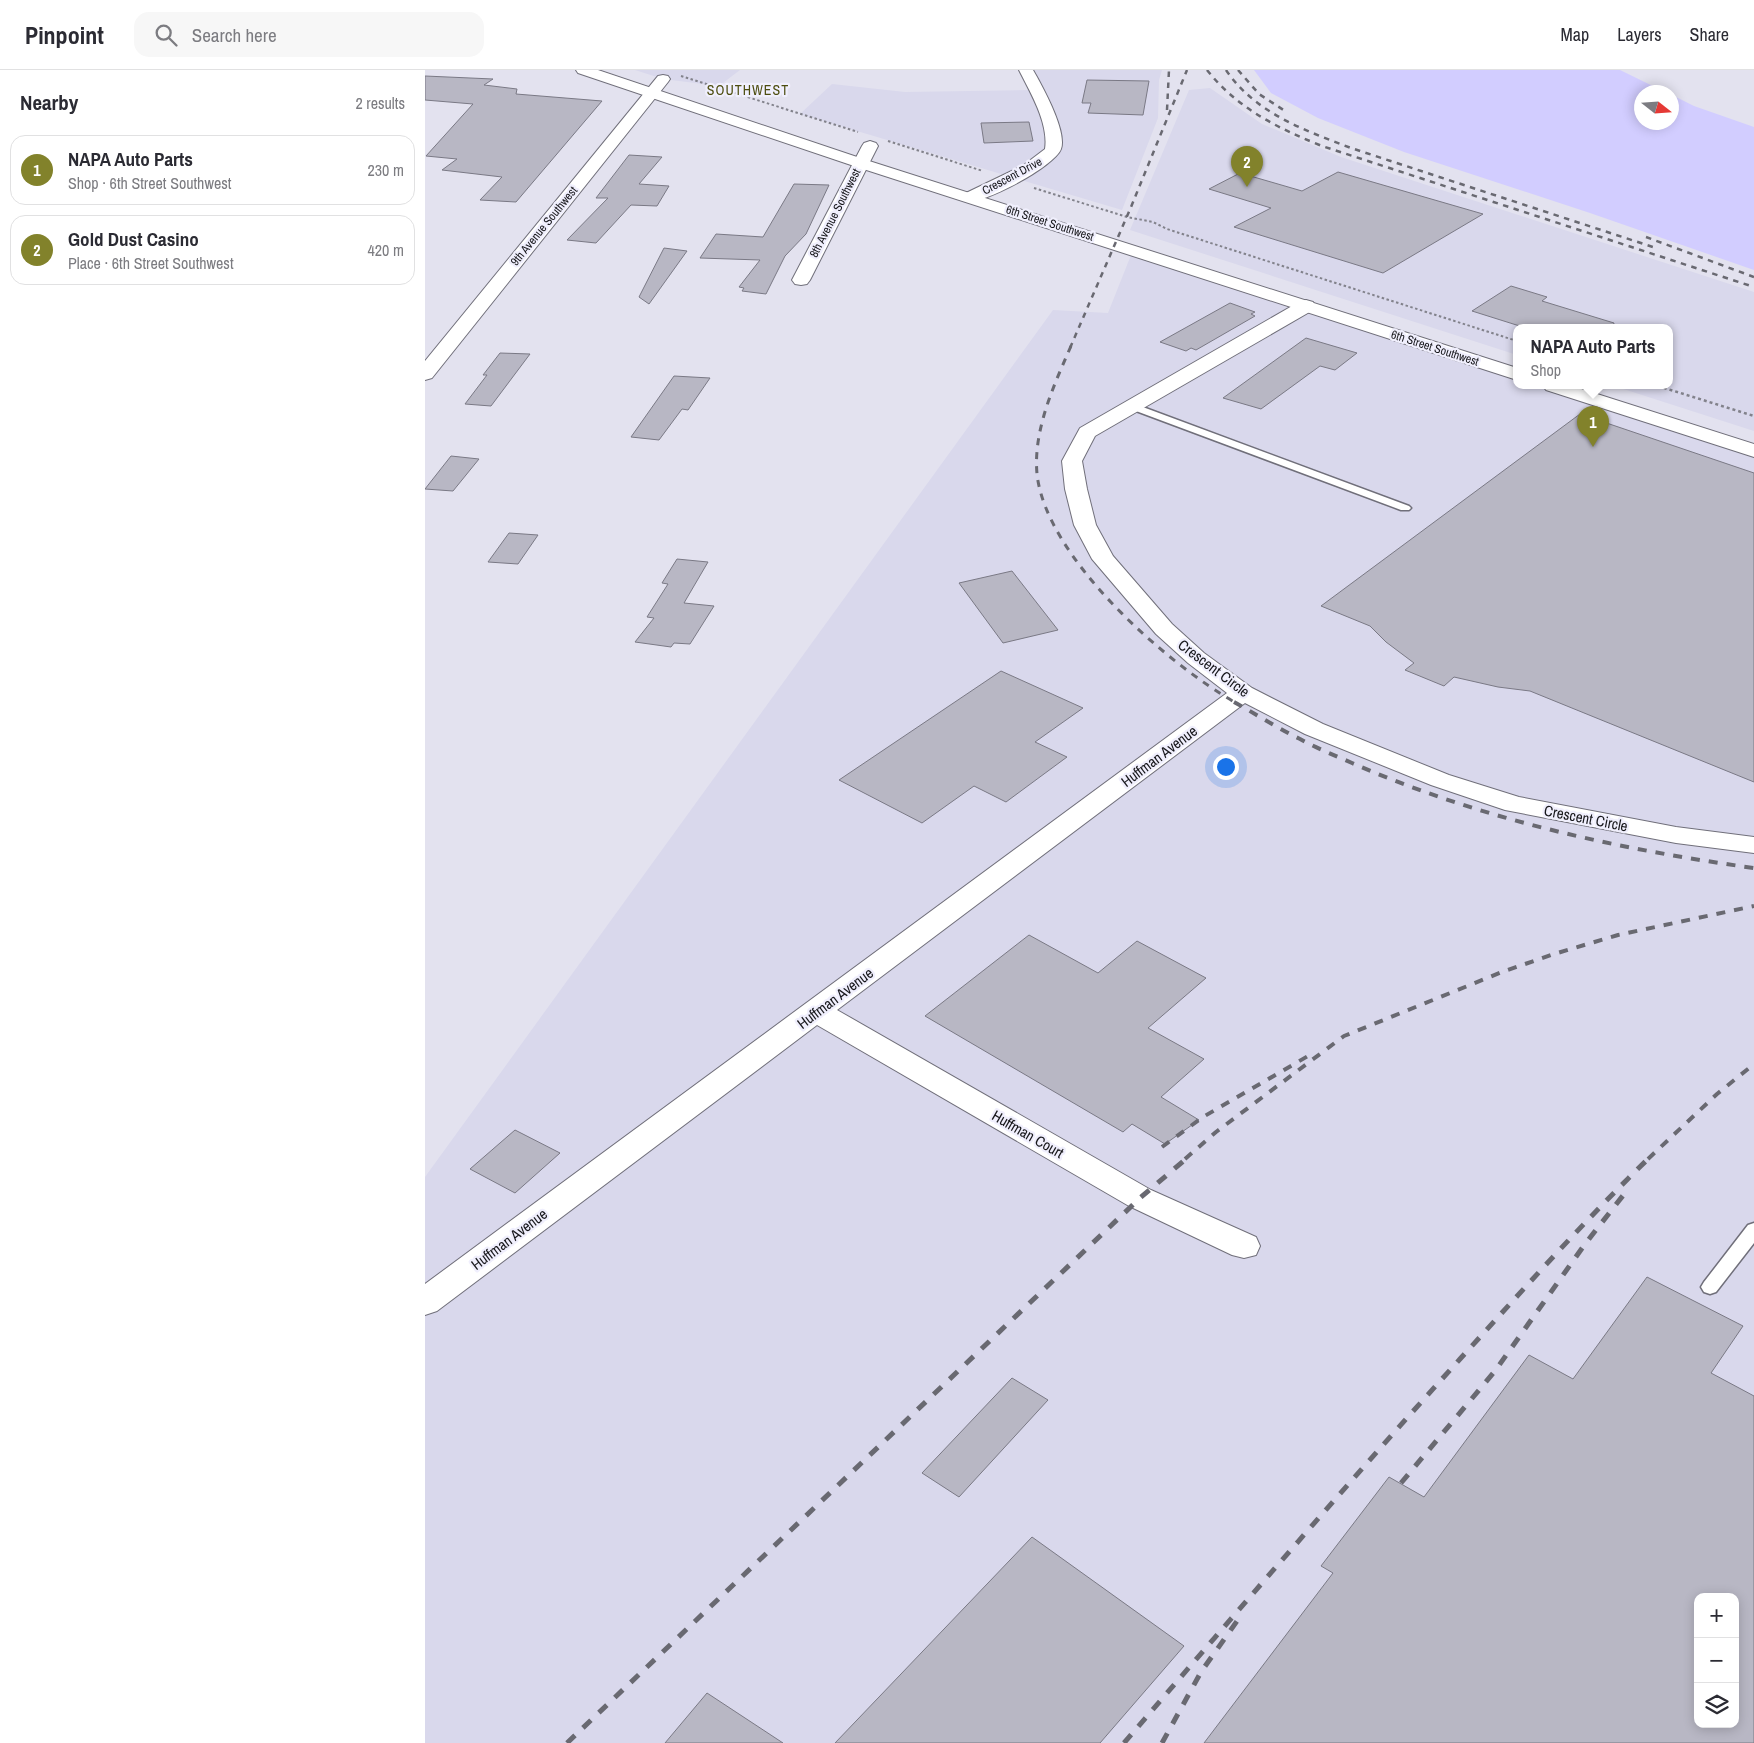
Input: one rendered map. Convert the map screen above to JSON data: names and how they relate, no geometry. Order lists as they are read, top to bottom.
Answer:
{
  "streets": {
    "street": [
      "Crescent Drive",
      "8th Avenue Southwest",
      "6th Street Southwest",
      "9th Avenue Southwest",
      "Crescent Circle",
      "Huffman Avenue",
      "Huffman Court"
    ]
  },
  "crossings": [
    ["Crescent Drive", "6th Street Southwest"],
    ["8th Avenue Southwest", "6th Street Southwest"],
    ["6th Street Southwest", "9th Avenue Southwest"],
    ["6th Street Southwest", "Crescent Circle"],
    ["Crescent Circle", "Huffman Avenue"],
    ["Huffman Avenue", "Huffman Court"]
  ],
  "districts": ["SOUTHWEST"],
  "north": "right",
  "page": {
    "header": "Pinpoint",
    "search": "Search here",
    "nav": ["Map", "Layers", "Share"],
    "heading": ["Nearby", "2 results"],
    "list": [
      {
        "mark": "1",
        "name": "NAPA Auto Parts",
        "note": "Shop · 6th Street Southwest",
        "value": "230 m"
      },
      {
        "mark": "2",
        "name": "Gold Dust Casino",
        "note": "Place · 6th Street Southwest",
        "value": "420 m"
      }
    ],
    "pins": ["2", "1"],
    "popup": ["NAPA Auto Parts", "Shop"],
    "map_buttons": ["+", "−"]
  }
}
